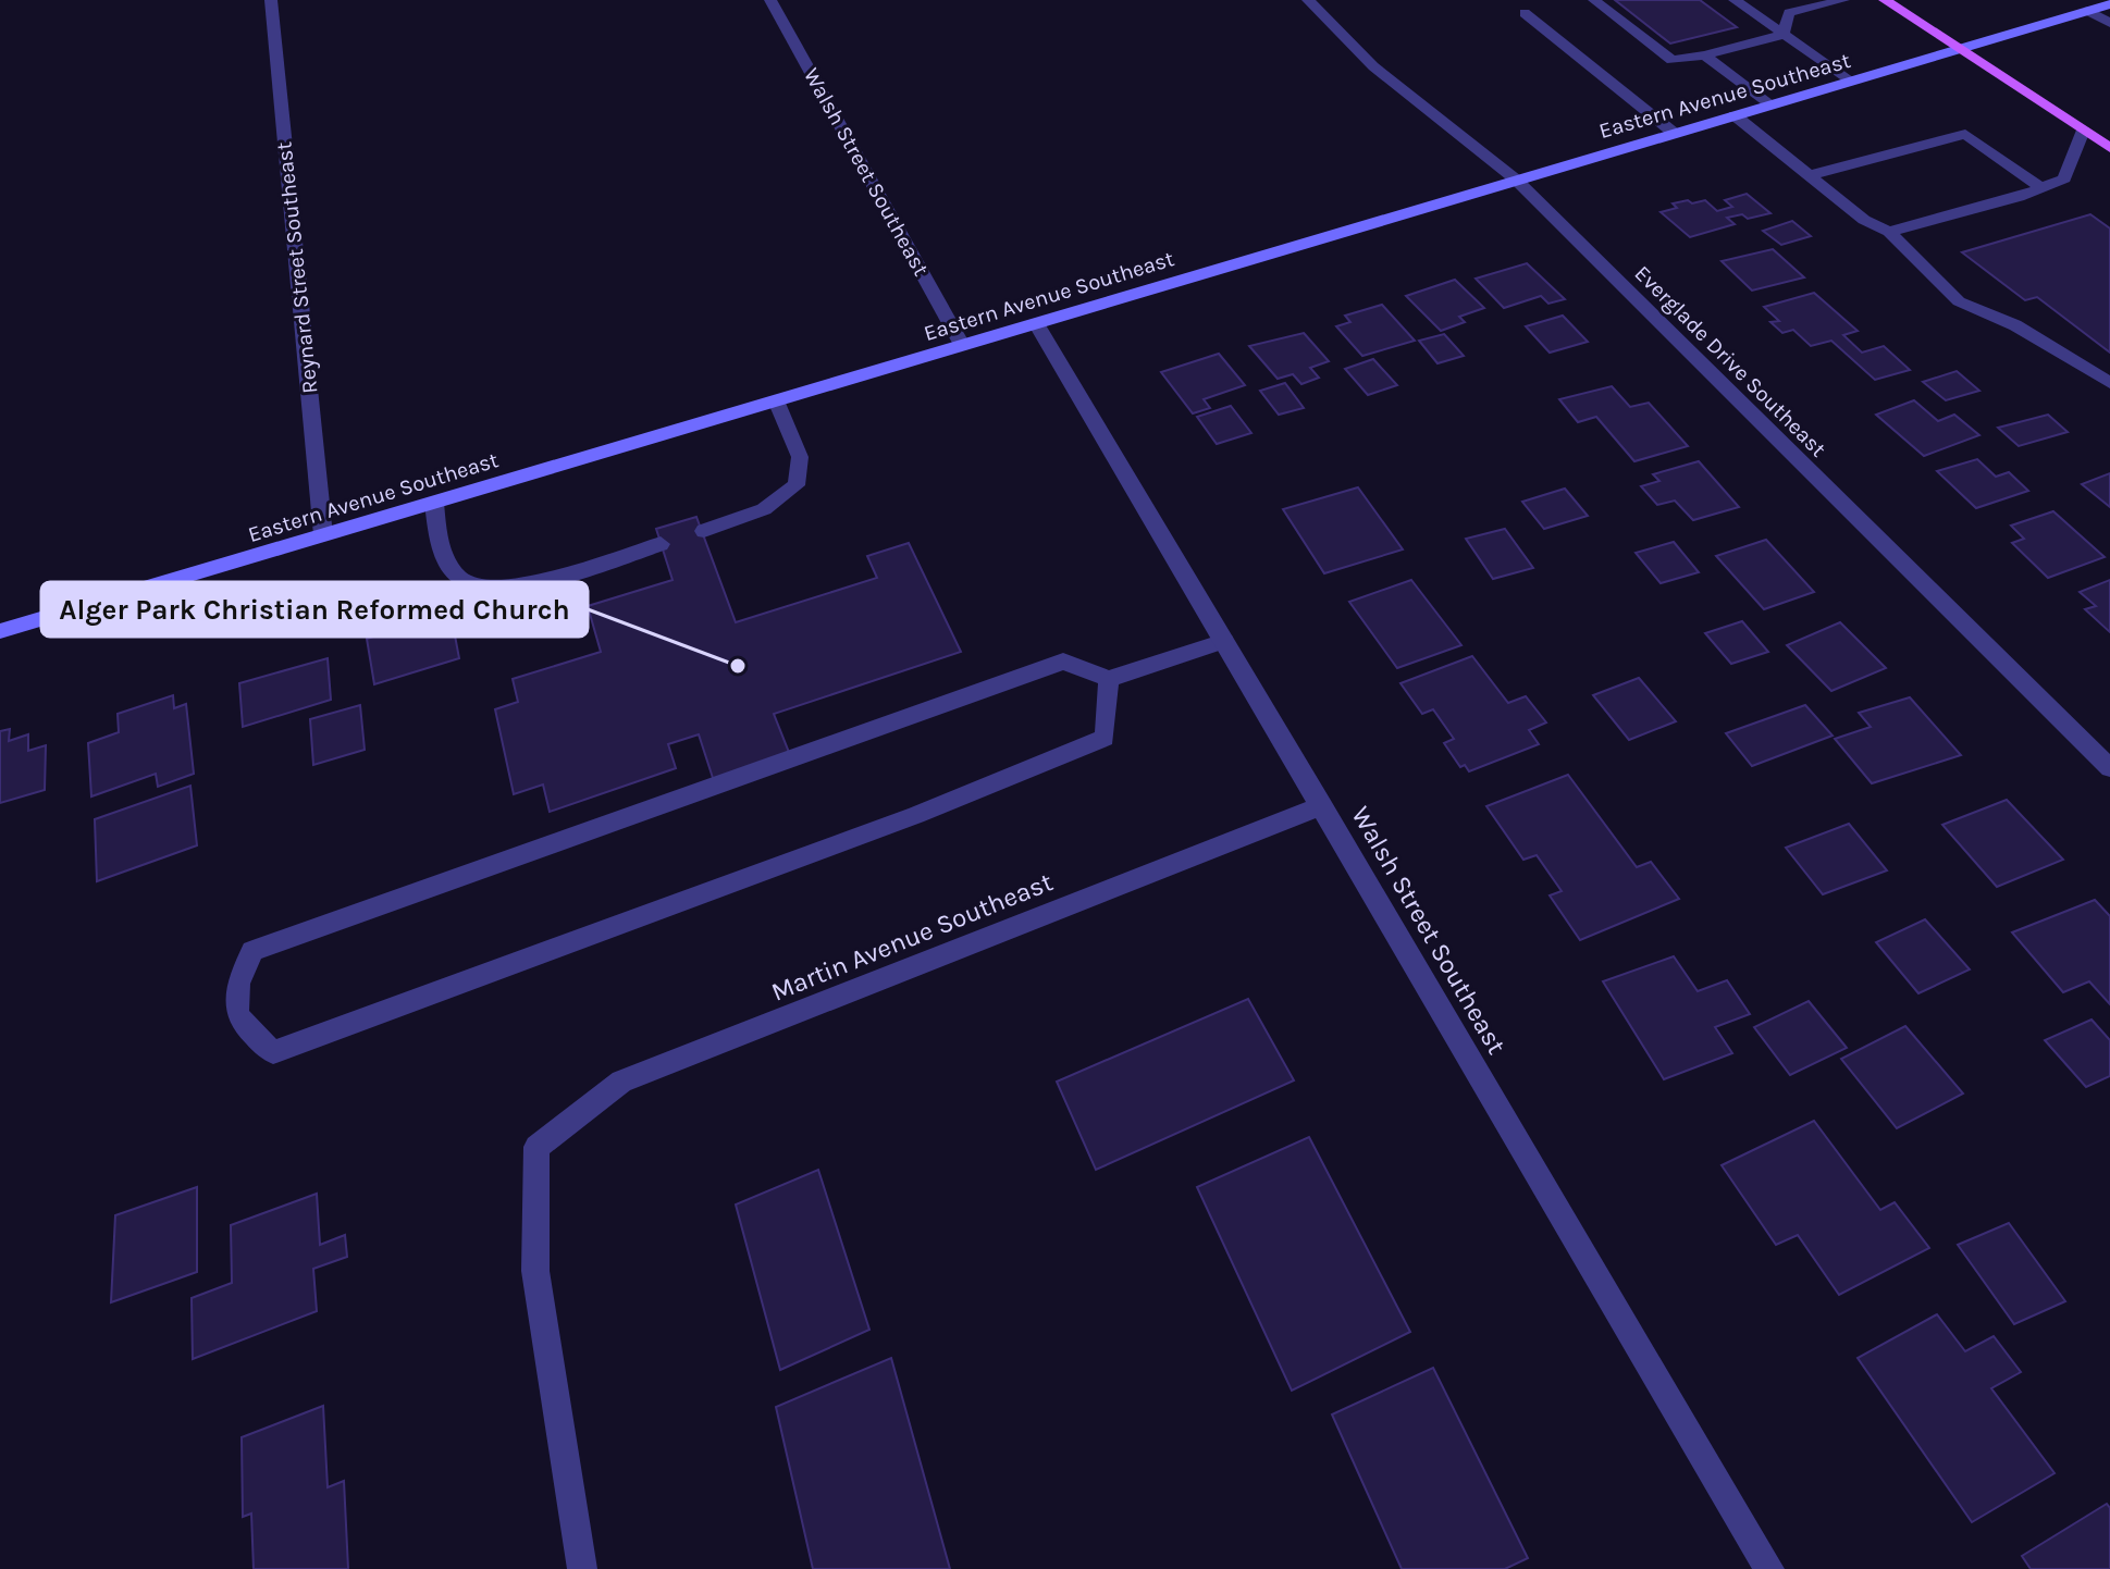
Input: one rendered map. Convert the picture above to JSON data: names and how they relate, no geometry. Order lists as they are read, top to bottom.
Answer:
{
  "streets": {
    "main road": ["Eastern Avenue Southeast"],
    "street": [
      "Walsh Street Southeast",
      "Reynard Street Southeast",
      "Everglade Drive Southeast",
      "Martin Avenue Southeast"
    ]
  },
  "crossings": [
    ["Eastern Avenue Southeast", "Walsh Street Southeast"],
    ["Eastern Avenue Southeast", "Reynard Street Southeast"],
    ["Eastern Avenue Southeast", "Everglade Drive Southeast"],
    ["Walsh Street Southeast", "Martin Avenue Southeast"]
  ],
  "places": ["Alger Park Christian Reformed Church"]
}
